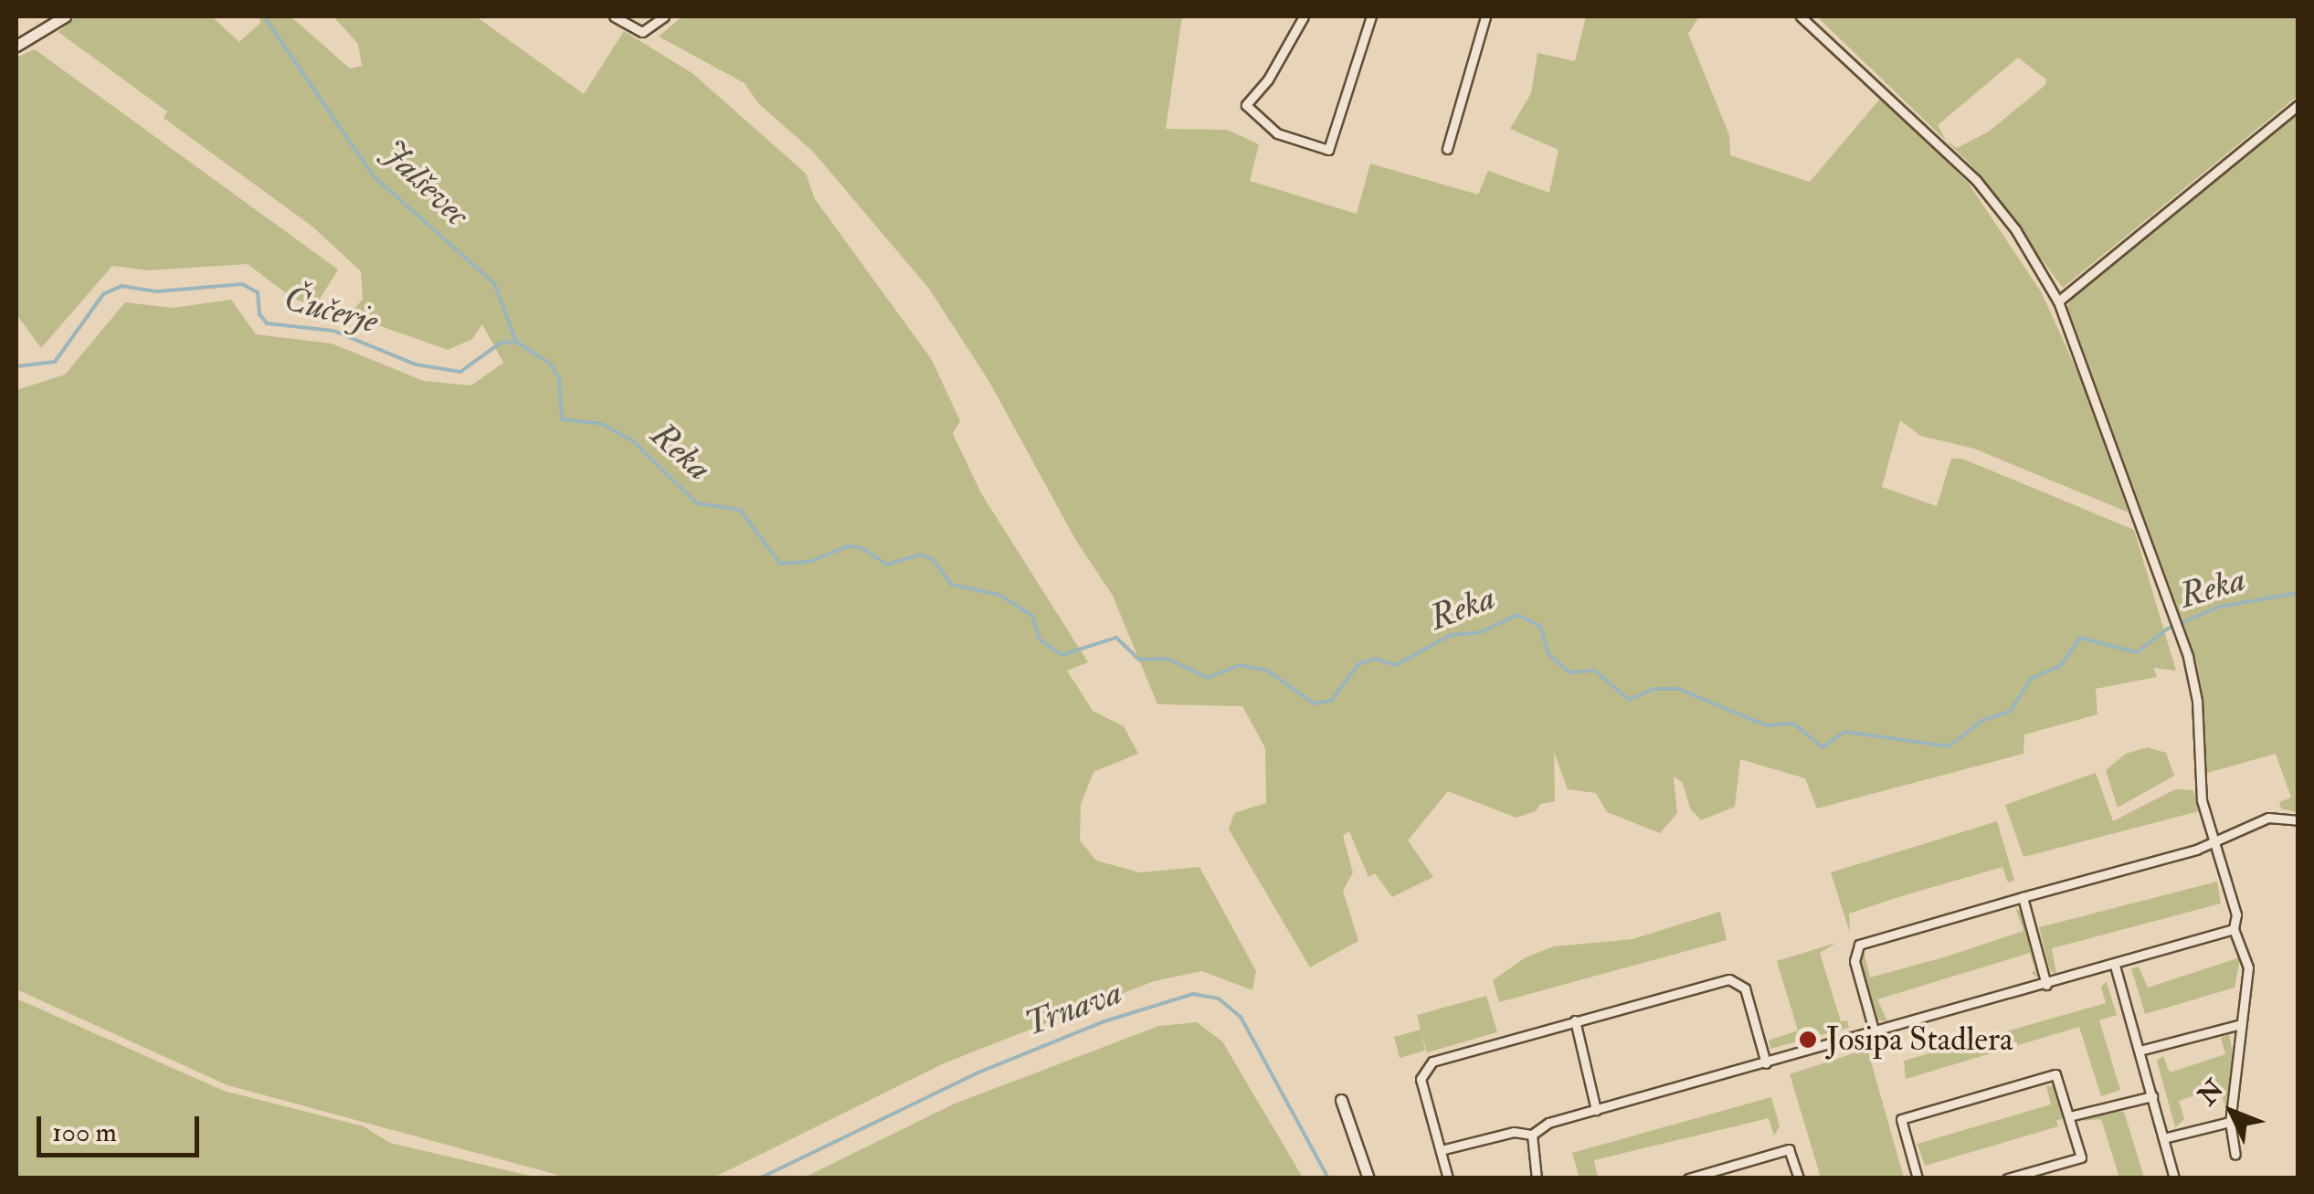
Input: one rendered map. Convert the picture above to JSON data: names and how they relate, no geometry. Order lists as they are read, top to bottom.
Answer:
{
  "water": [
    "Jalševec",
    "Čučerje",
    "Reka",
    "Trnava"
  ],
  "places": ["Josipa Stadlera"],
  "scale_bar": "100 m",
  "north": "top left"
}
